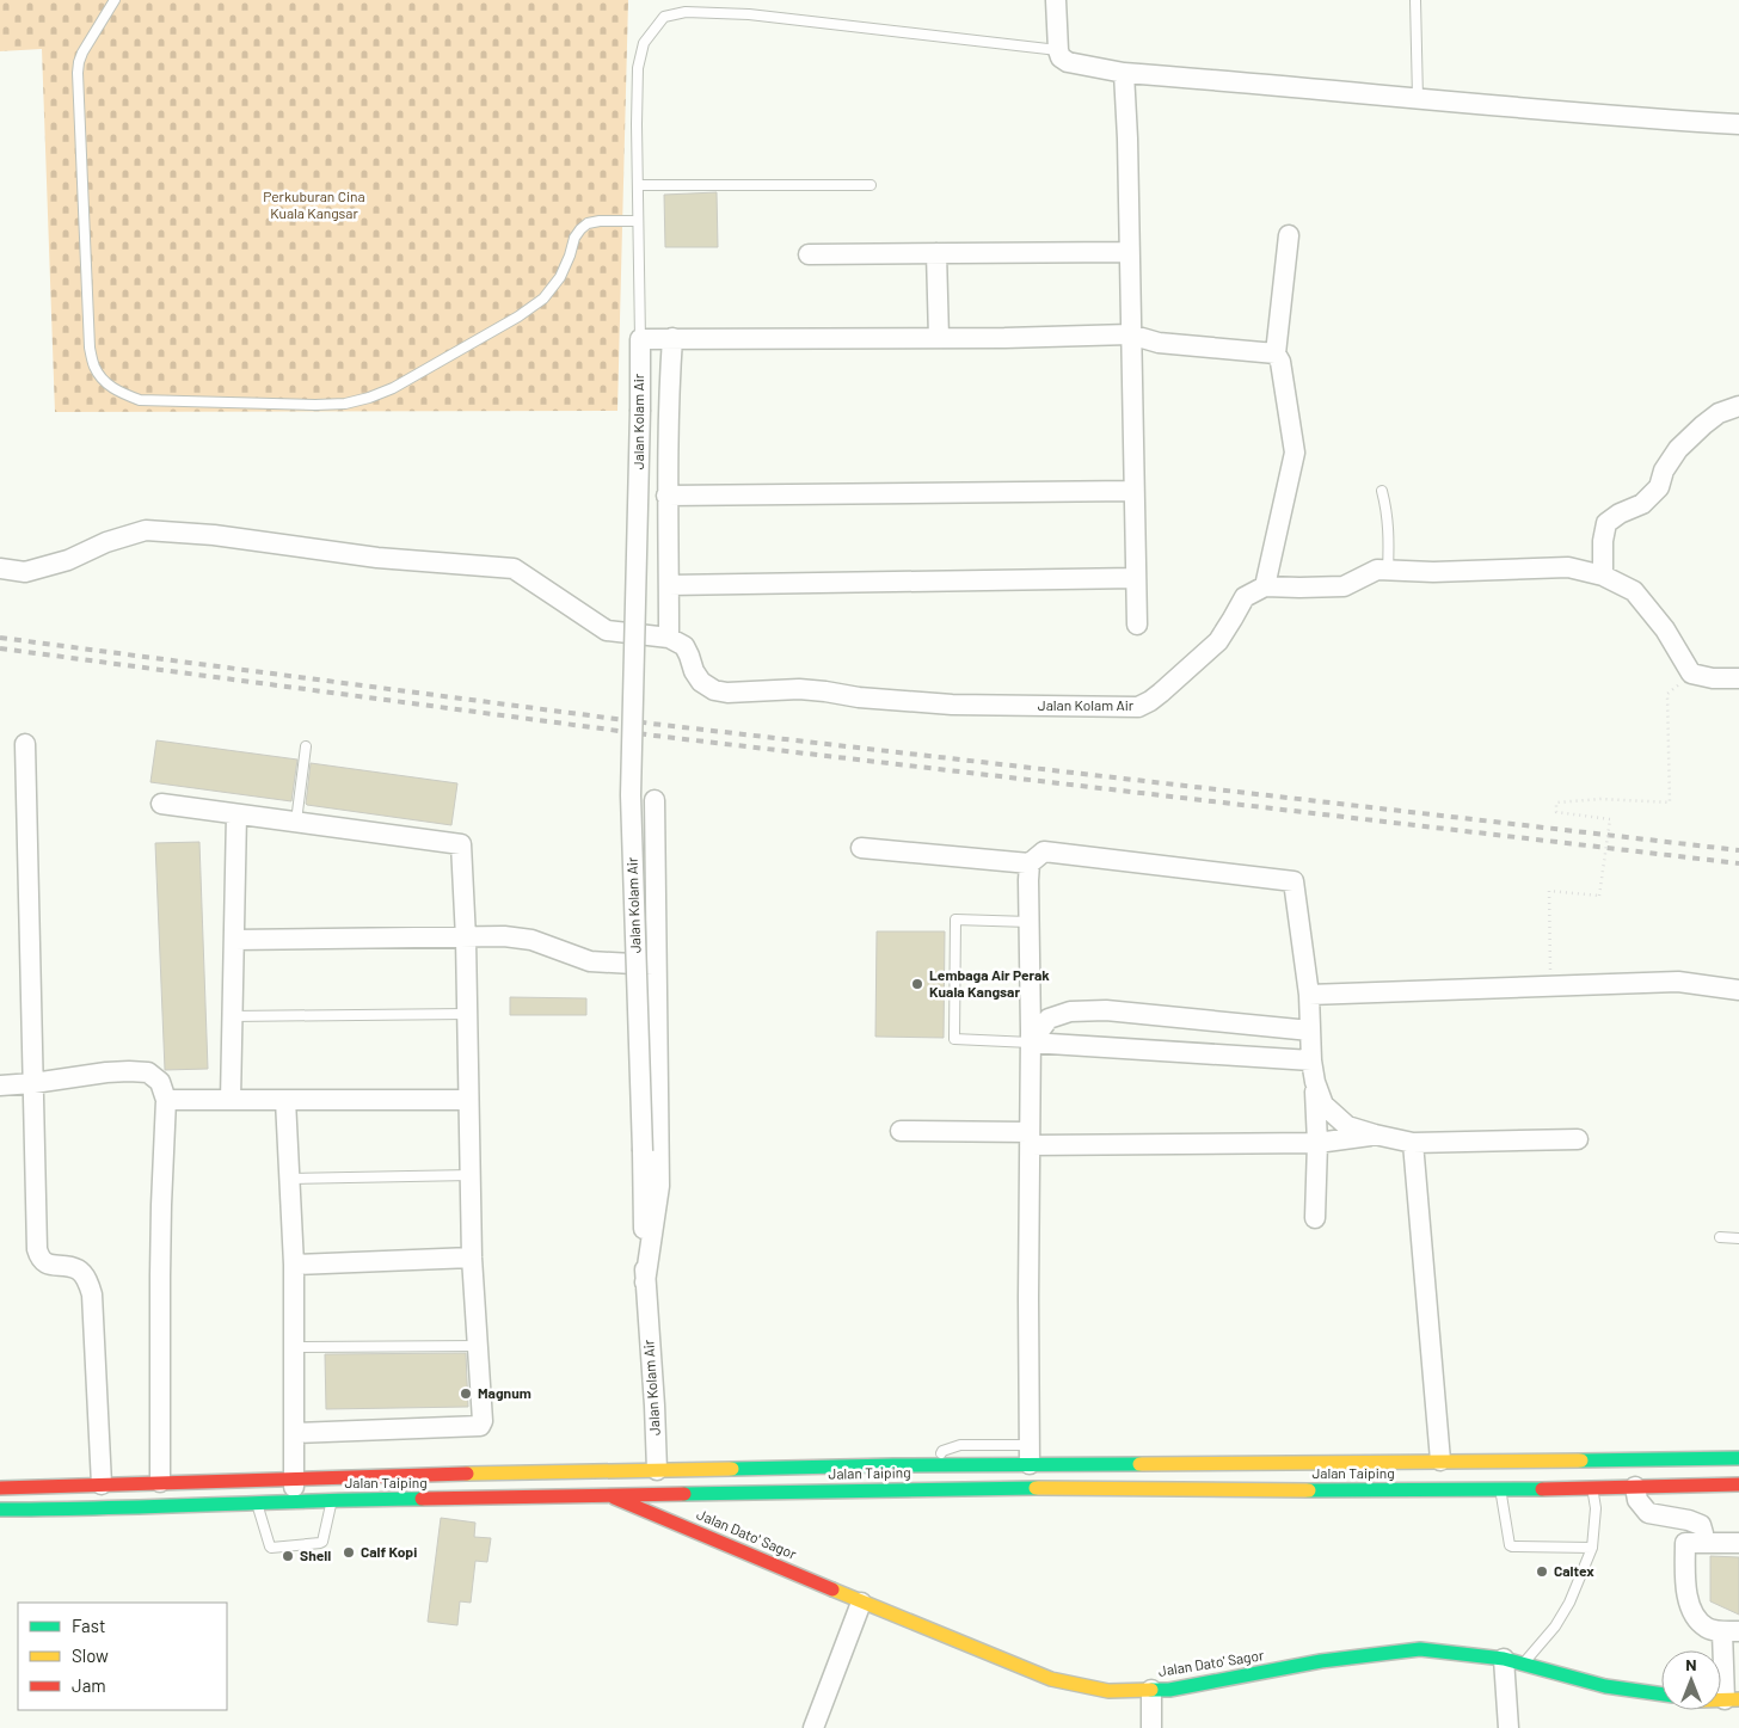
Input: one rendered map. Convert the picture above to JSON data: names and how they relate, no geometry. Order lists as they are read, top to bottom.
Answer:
{
  "streets": {
    "main road": ["Jalan Taiping", "Jalan Dato' Sagor"],
    "street": ["Jalan Kolam Air"]
  },
  "crossings": [
    ["Jalan Kolam Air", "Jalan Taiping"],
    ["Jalan Taiping", "Jalan Dato' Sagor"]
  ],
  "parks": ["Perkuburan Cina Kuala Kangsar"],
  "places": [
    "Lembaga Air Perak Kuala Kangsar",
    "Magnum",
    "Calf Kopi",
    "Shell",
    "Caltex"
  ],
  "legend": ["Fast", "Slow", "Jam"],
  "north": "top"
}
